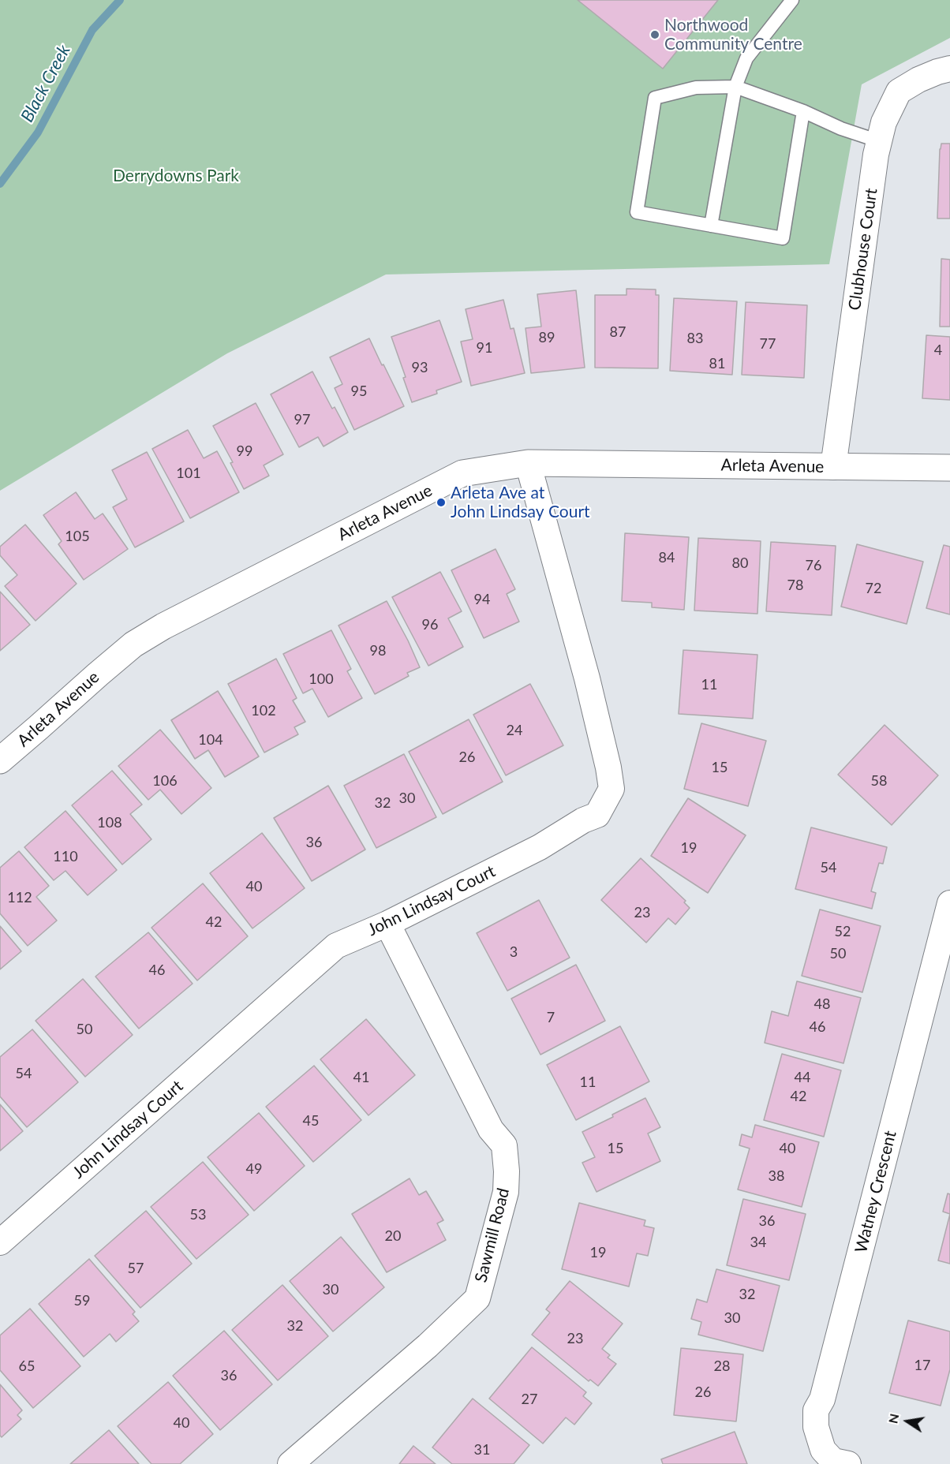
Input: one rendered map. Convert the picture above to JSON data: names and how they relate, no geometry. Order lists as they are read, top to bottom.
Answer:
{
  "streets": {
    "street": [
      "Clubhouse Court",
      "Arleta Avenue",
      "John Lindsay Court",
      "Watney Crescent",
      "Sawmill Road"
    ]
  },
  "crossings": [
    ["Clubhouse Court", "Arleta Avenue"],
    ["Arleta Avenue", "John Lindsay Court"],
    ["John Lindsay Court", "Sawmill Road"]
  ],
  "water": ["Black Creek"],
  "parks": ["Derrydowns Park"],
  "places": ["Northwood Community Centre", "Arleta Ave at John Lindsay Court"],
  "house_numbers": [
    "87",
    "89",
    "83",
    "77",
    "91",
    "4",
    "81",
    "93",
    "95",
    "97",
    "99",
    "101",
    "105",
    "84",
    "80",
    "76",
    "78",
    "72",
    "94",
    "96",
    "98",
    "100",
    "11",
    "102",
    "24",
    "104",
    "26",
    "15",
    "106",
    "58",
    "30",
    "32",
    "108",
    "36",
    "19",
    "110",
    "54",
    "40",
    "112",
    "23",
    "42",
    "52",
    "3",
    "50",
    "46",
    "48",
    "7",
    "46",
    "50",
    "54",
    "41",
    "44",
    "11",
    "42",
    "45",
    "15",
    "40",
    "49",
    "38",
    "53",
    "36",
    "20",
    "34",
    "19",
    "57",
    "30",
    "32",
    "59",
    "30",
    "32",
    "23",
    "17",
    "65",
    "28",
    "36",
    "26",
    "27",
    "40",
    "31"
  ],
  "north": "left"
}
